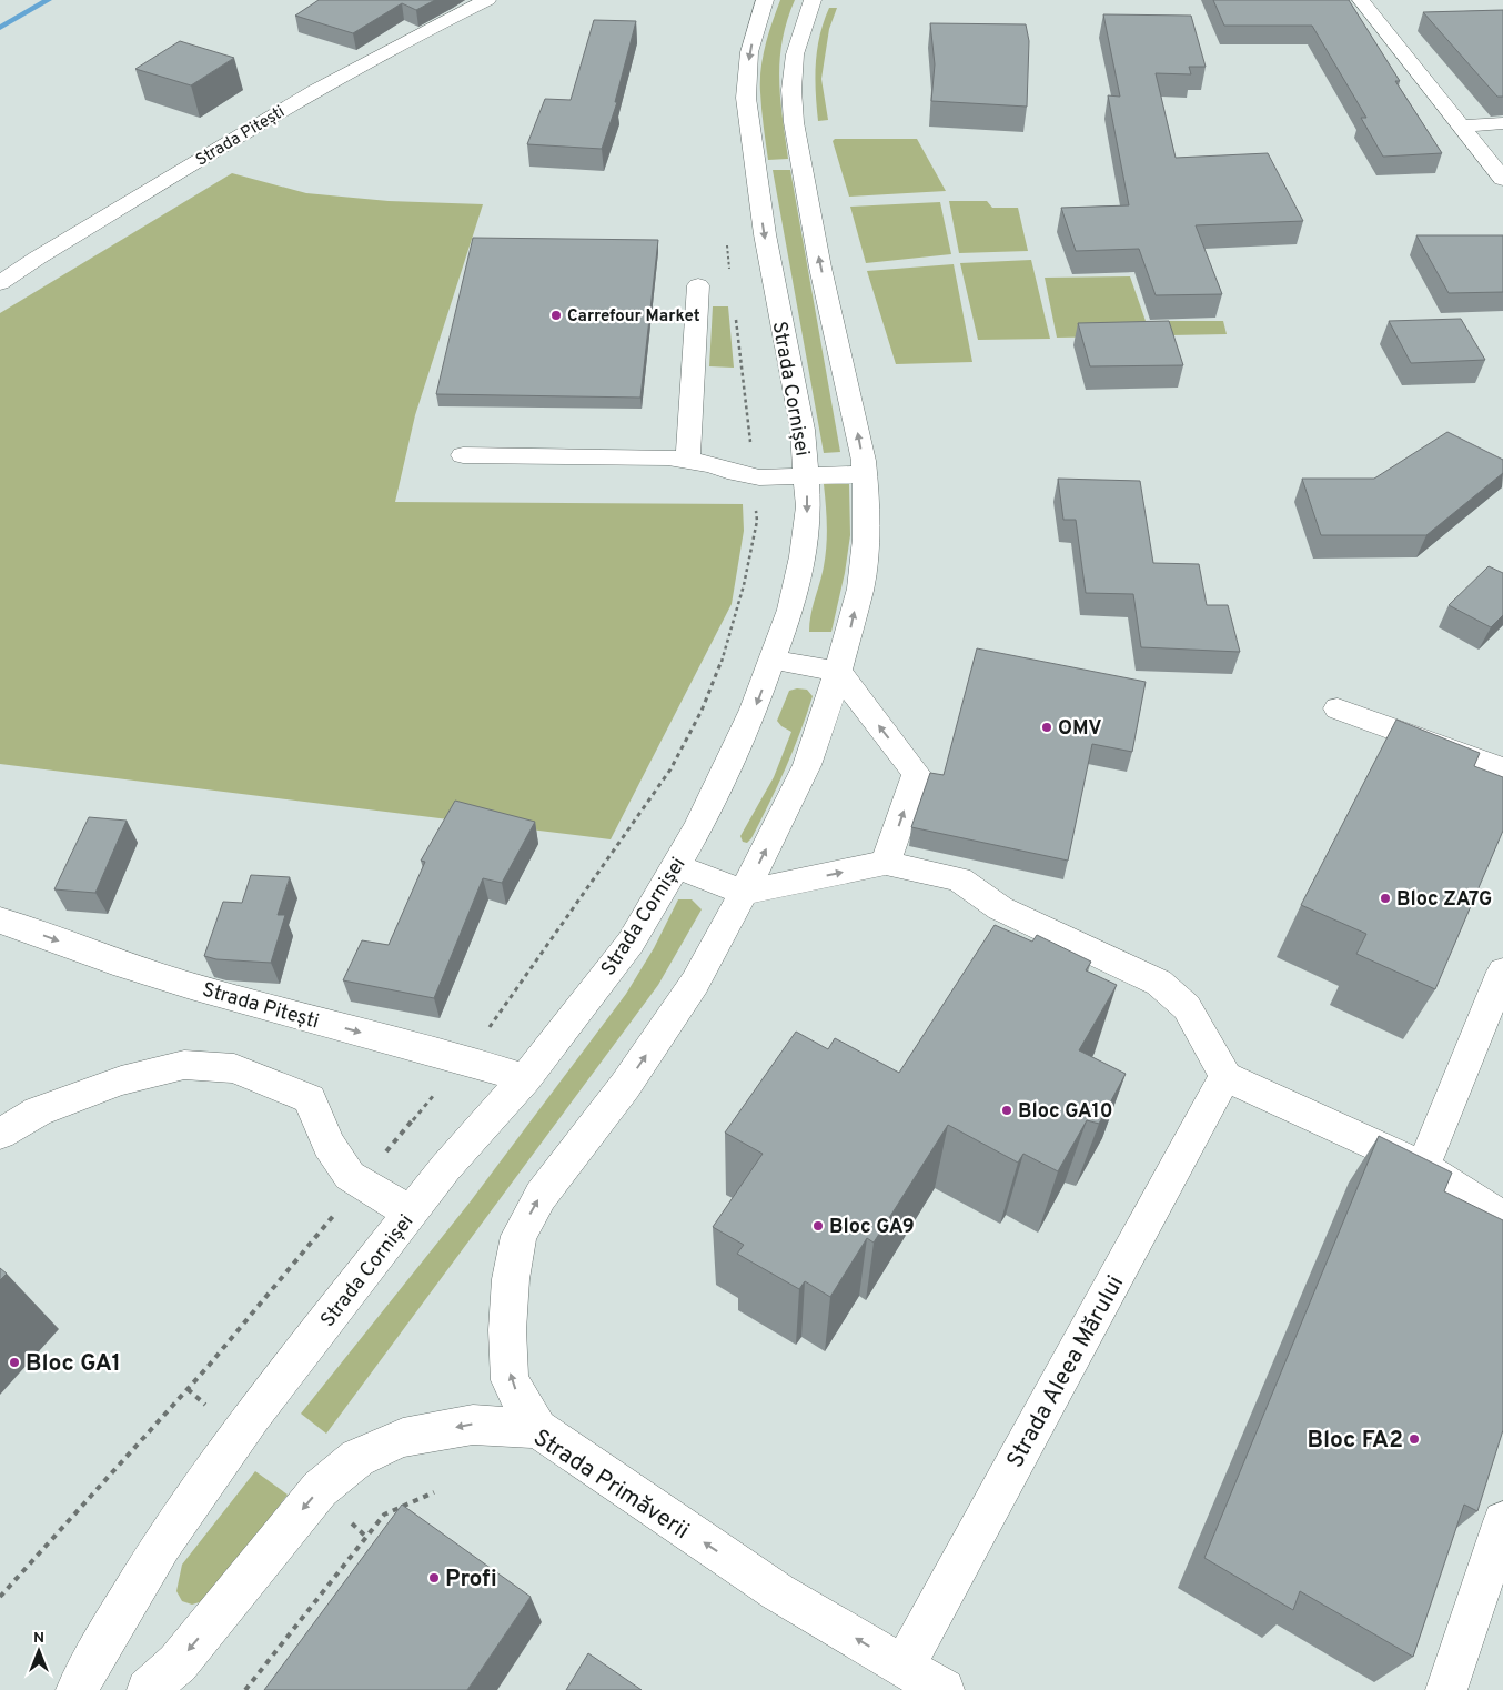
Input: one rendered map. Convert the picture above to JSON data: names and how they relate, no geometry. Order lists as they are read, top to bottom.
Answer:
{
  "streets": {
    "street": [
      "Strada Pitești",
      "Strada Cornișei",
      "Strada Aleea Mărului",
      "Strada Primăverii"
    ]
  },
  "crossings": [
    ["Strada Pitești", "Strada Cornișei"],
    ["Strada Aleea Mărului", "Strada Primăverii"]
  ],
  "one_way": ["Strada Pitești", "Strada Primăverii"],
  "places": [
    "Carrefour Market",
    "OMV",
    "Bloc ZA7G",
    "Bloc GA10",
    "Bloc GA9",
    "Bloc GA1",
    "Bloc FA2",
    "Profi"
  ],
  "north": "top"
}
